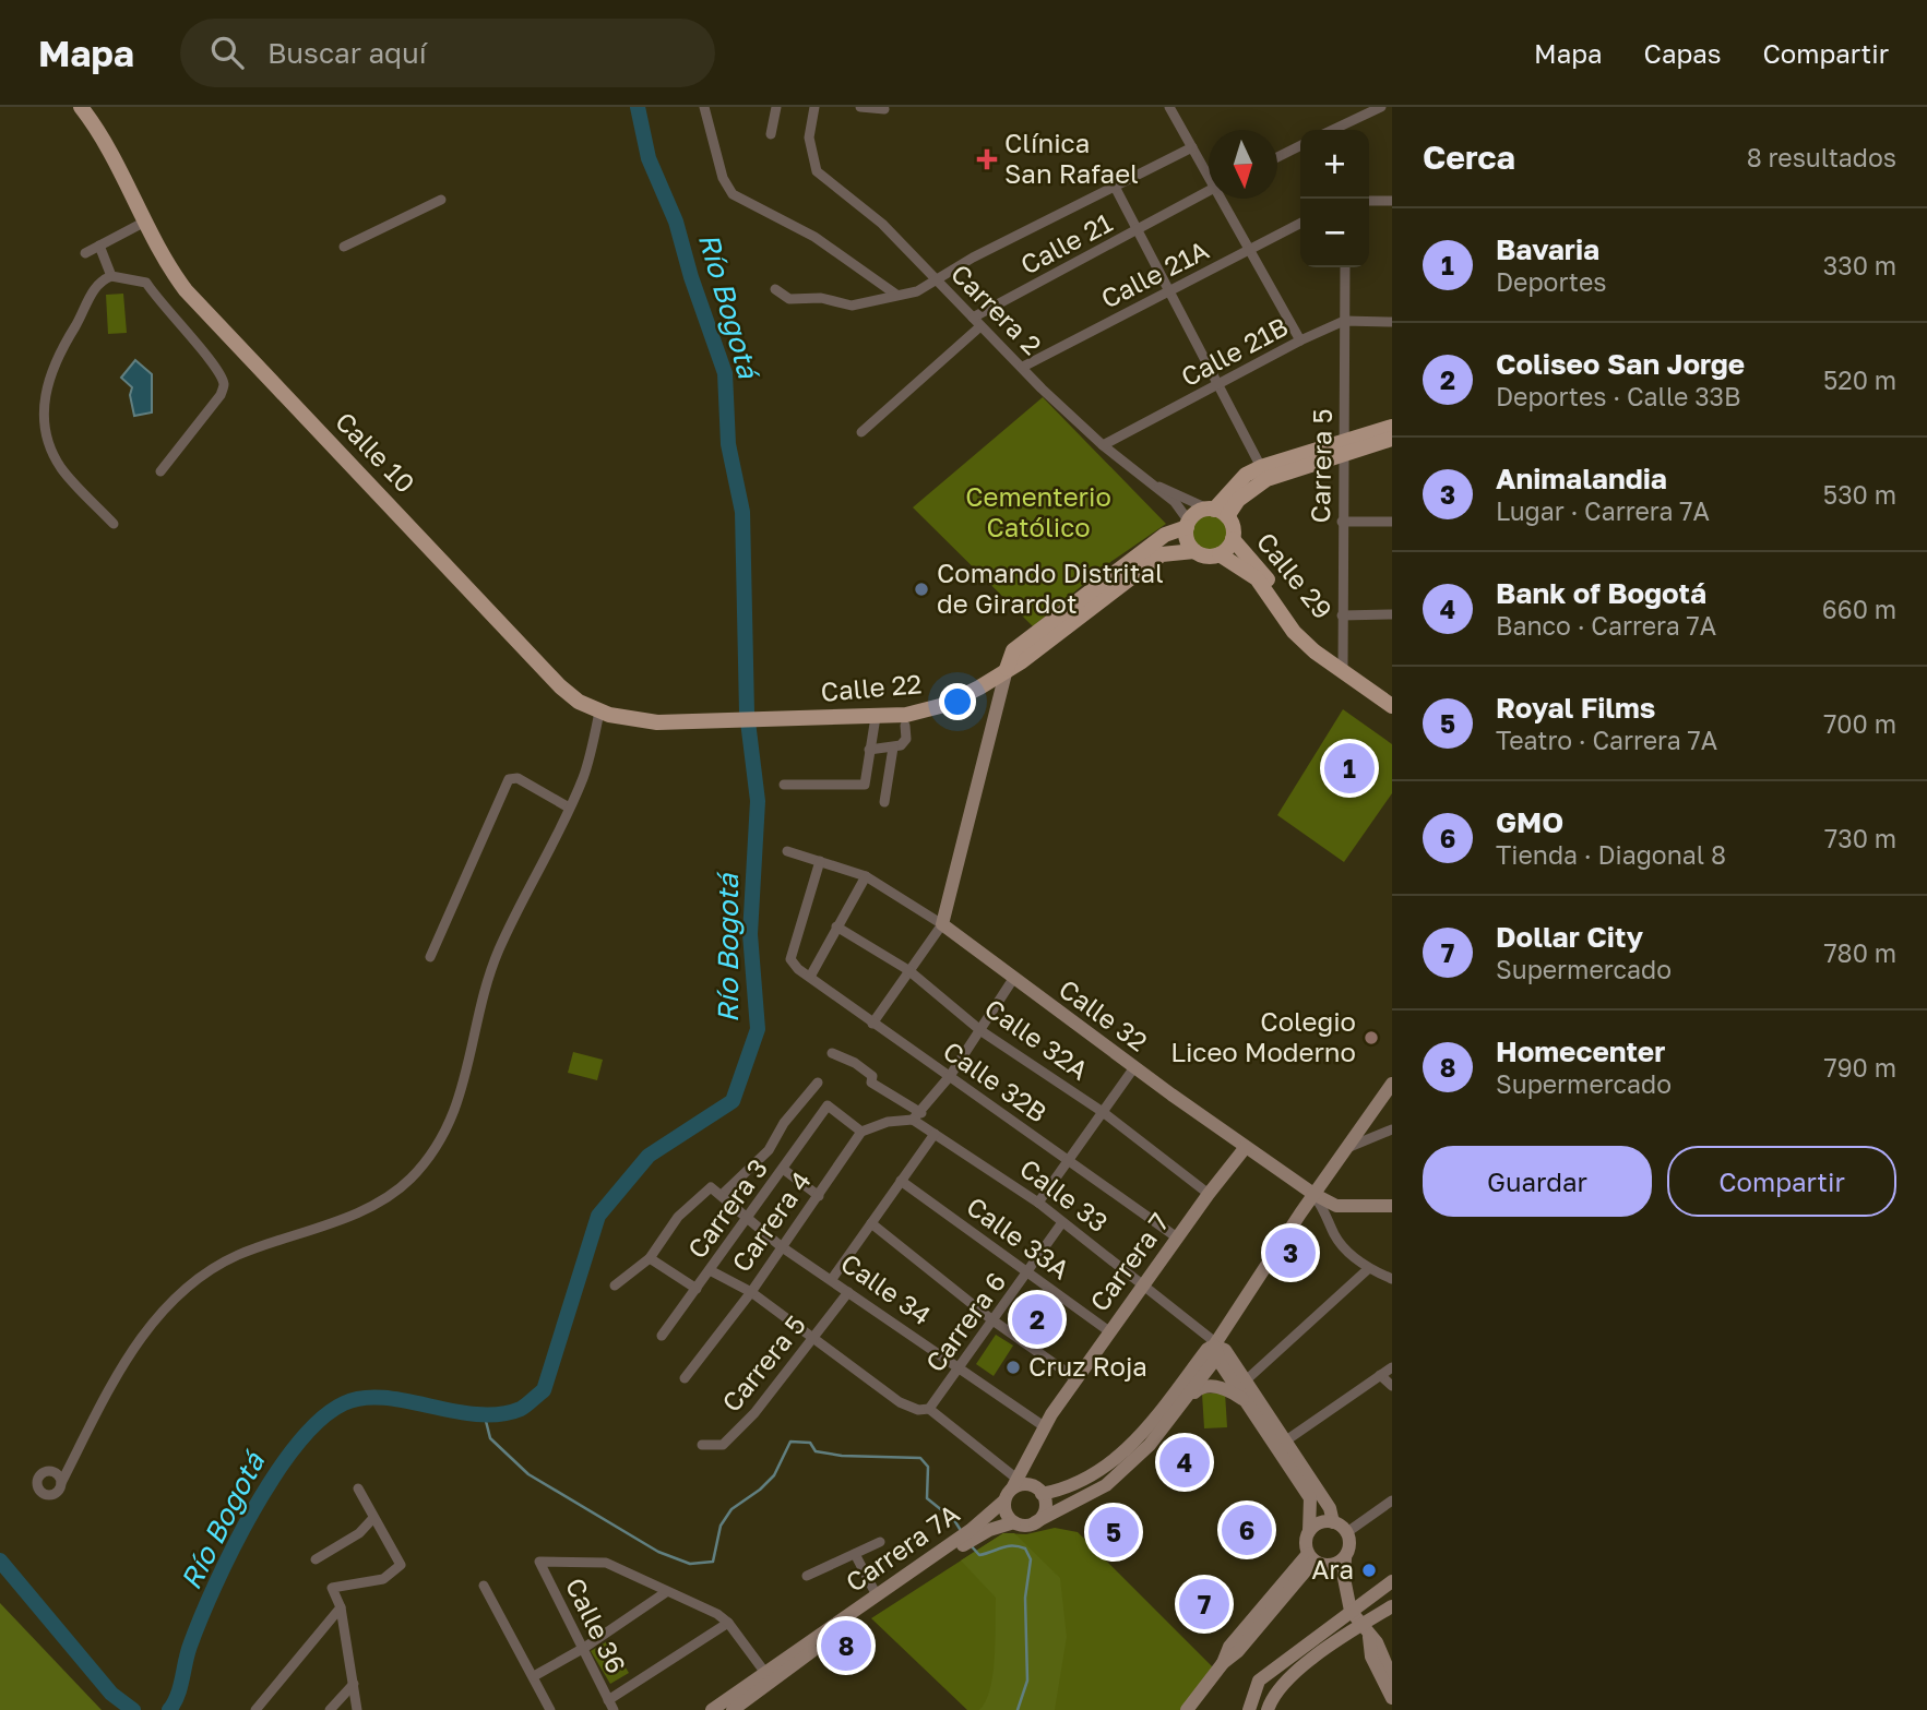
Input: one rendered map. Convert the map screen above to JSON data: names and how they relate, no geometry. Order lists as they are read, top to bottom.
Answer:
{
  "streets": {
    "main road": ["Calle 10", "Calle 29", "Calle 22"],
    "street": [
      "Calle 21",
      "Calle 21A",
      "Carrera 2",
      "Calle 21B",
      "Carrera 5",
      "Calle 32",
      "Calle 32A",
      "Calle 32B",
      "Calle 33",
      "Carrera 3",
      "Carrera 4",
      "Calle 33A",
      "Carrera 7",
      "Calle 34",
      "Carrera 6",
      "Carrera 7A",
      "Calle 36"
    ]
  },
  "crossings": [
    ["Calle 21", "Carrera 2"],
    ["Calle 21A", "Carrera 2"],
    ["Carrera 2", "Calle 21B"],
    ["Carrera 2", "Calle 29"],
    ["Carrera 2", "Calle 22"],
    ["Calle 21B", "Carrera 5"],
    ["Calle 10", "Calle 22"],
    ["Carrera 5", "Calle 29"],
    ["Carrera 5", "Calle 34"],
    ["Calle 29", "Calle 22"],
    ["Calle 32", "Calle 32B"],
    ["Calle 32", "Carrera 7"],
    ["Calle 32A", "Carrera 7"],
    ["Calle 32B", "Carrera 7"],
    ["Calle 33", "Carrera 7"],
    ["Calle 33", "Carrera 6"],
    ["Carrera 3", "Carrera 4"],
    ["Carrera 3", "Calle 34"],
    ["Carrera 4", "Calle 34"],
    ["Calle 33A", "Carrera 7"],
    ["Calle 33A", "Carrera 6"],
    ["Carrera 7", "Calle 34"],
    ["Carrera 7", "Carrera 7A"],
    ["Calle 34", "Carrera 6"]
  ],
  "water": ["Río Bogotá"],
  "parks": ["Cementerio Católico"],
  "places": {
    "health": ["Clínica San Rafael"],
    "other": [
      "Comando Distrital de Girardot",
      "Colegio Liceo Moderno",
      "Cruz Roja",
      "Ara"
    ]
  },
  "north": "bottom",
  "page": {
    "header": "Mapa",
    "search": "Buscar aquí",
    "nav": ["Mapa", "Capas", "Compartir"],
    "heading": ["Cerca", "8 resultados"],
    "map_buttons": ["+", "−"],
    "list": [
      {
        "mark": "1",
        "name": "Bavaria",
        "note": "Deportes",
        "value": "330 m"
      },
      {
        "mark": "2",
        "name": "Coliseo San Jorge",
        "note": "Deportes · Calle 33B",
        "value": "520 m"
      },
      {
        "mark": "3",
        "name": "Animalandia",
        "note": "Lugar · Carrera 7A",
        "value": "530 m"
      },
      {
        "mark": "4",
        "name": "Bank of Bogotá",
        "note": "Banco · Carrera 7A",
        "value": "660 m"
      },
      {
        "mark": "5",
        "name": "Royal Films",
        "note": "Teatro · Carrera 7A",
        "value": "700 m"
      },
      {
        "mark": "6",
        "name": "GMO",
        "note": "Tienda · Diagonal 8",
        "value": "730 m"
      },
      {
        "mark": "7",
        "name": "Dollar City",
        "note": "Supermercado",
        "value": "780 m"
      },
      {
        "mark": "8",
        "name": "Homecenter",
        "note": "Supermercado",
        "value": "790 m"
      }
    ],
    "pins": [
      "1",
      "3",
      "2",
      "4",
      "6",
      "5",
      "7",
      "8"
    ],
    "buttons": ["Guardar", "Compartir"]
  }
}
